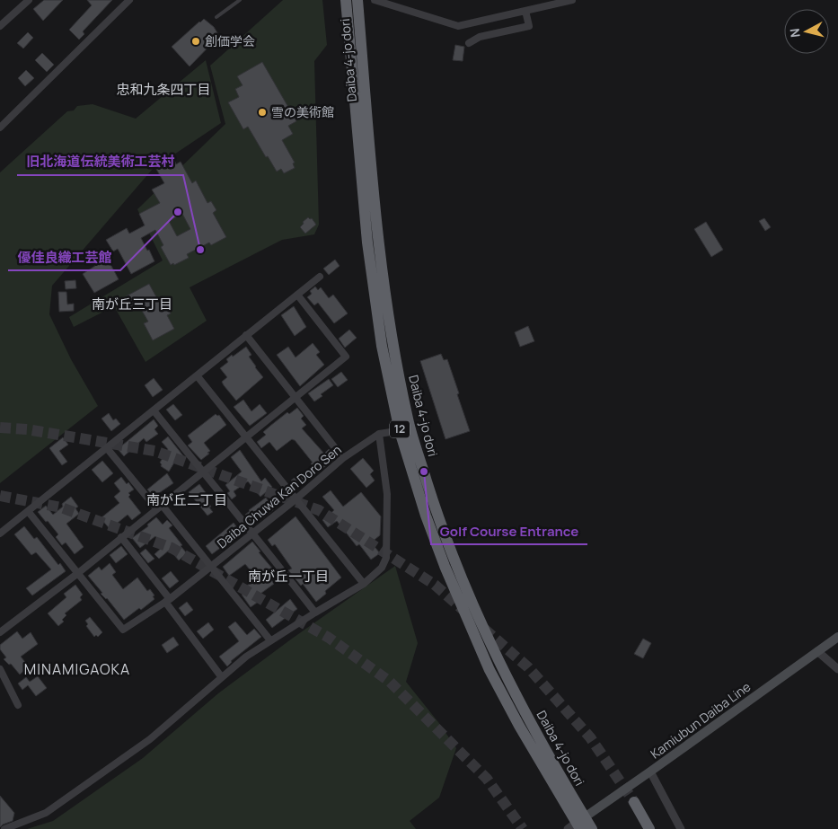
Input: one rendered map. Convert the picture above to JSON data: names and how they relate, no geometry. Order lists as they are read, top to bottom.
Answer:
{
  "streets": {
    "highway": ["Daiba 4-jo dori", "12"],
    "main road": ["Kamiubun Daiba Line"],
    "street": ["Daiba Chuwa Kan Doro Sen"]
  },
  "crossings": [
    ["Daiba 4-jo dori", "Daiba Chuwa Kan Doro Sen"],
    ["Daiba 4-jo dori", "Kamiubun Daiba Line"]
  ],
  "districts": [
    "忠和九条四丁目",
    "南が丘三丁目",
    "南が丘二丁目",
    "南が丘一丁目",
    "MINAMIGAOKA"
  ],
  "places": [
    "創価学会",
    "雪の美術館",
    "優佳良織工芸館",
    "旧北海道伝統美術工芸村",
    "Golf Course Entrance"
  ],
  "north": "left"
}
